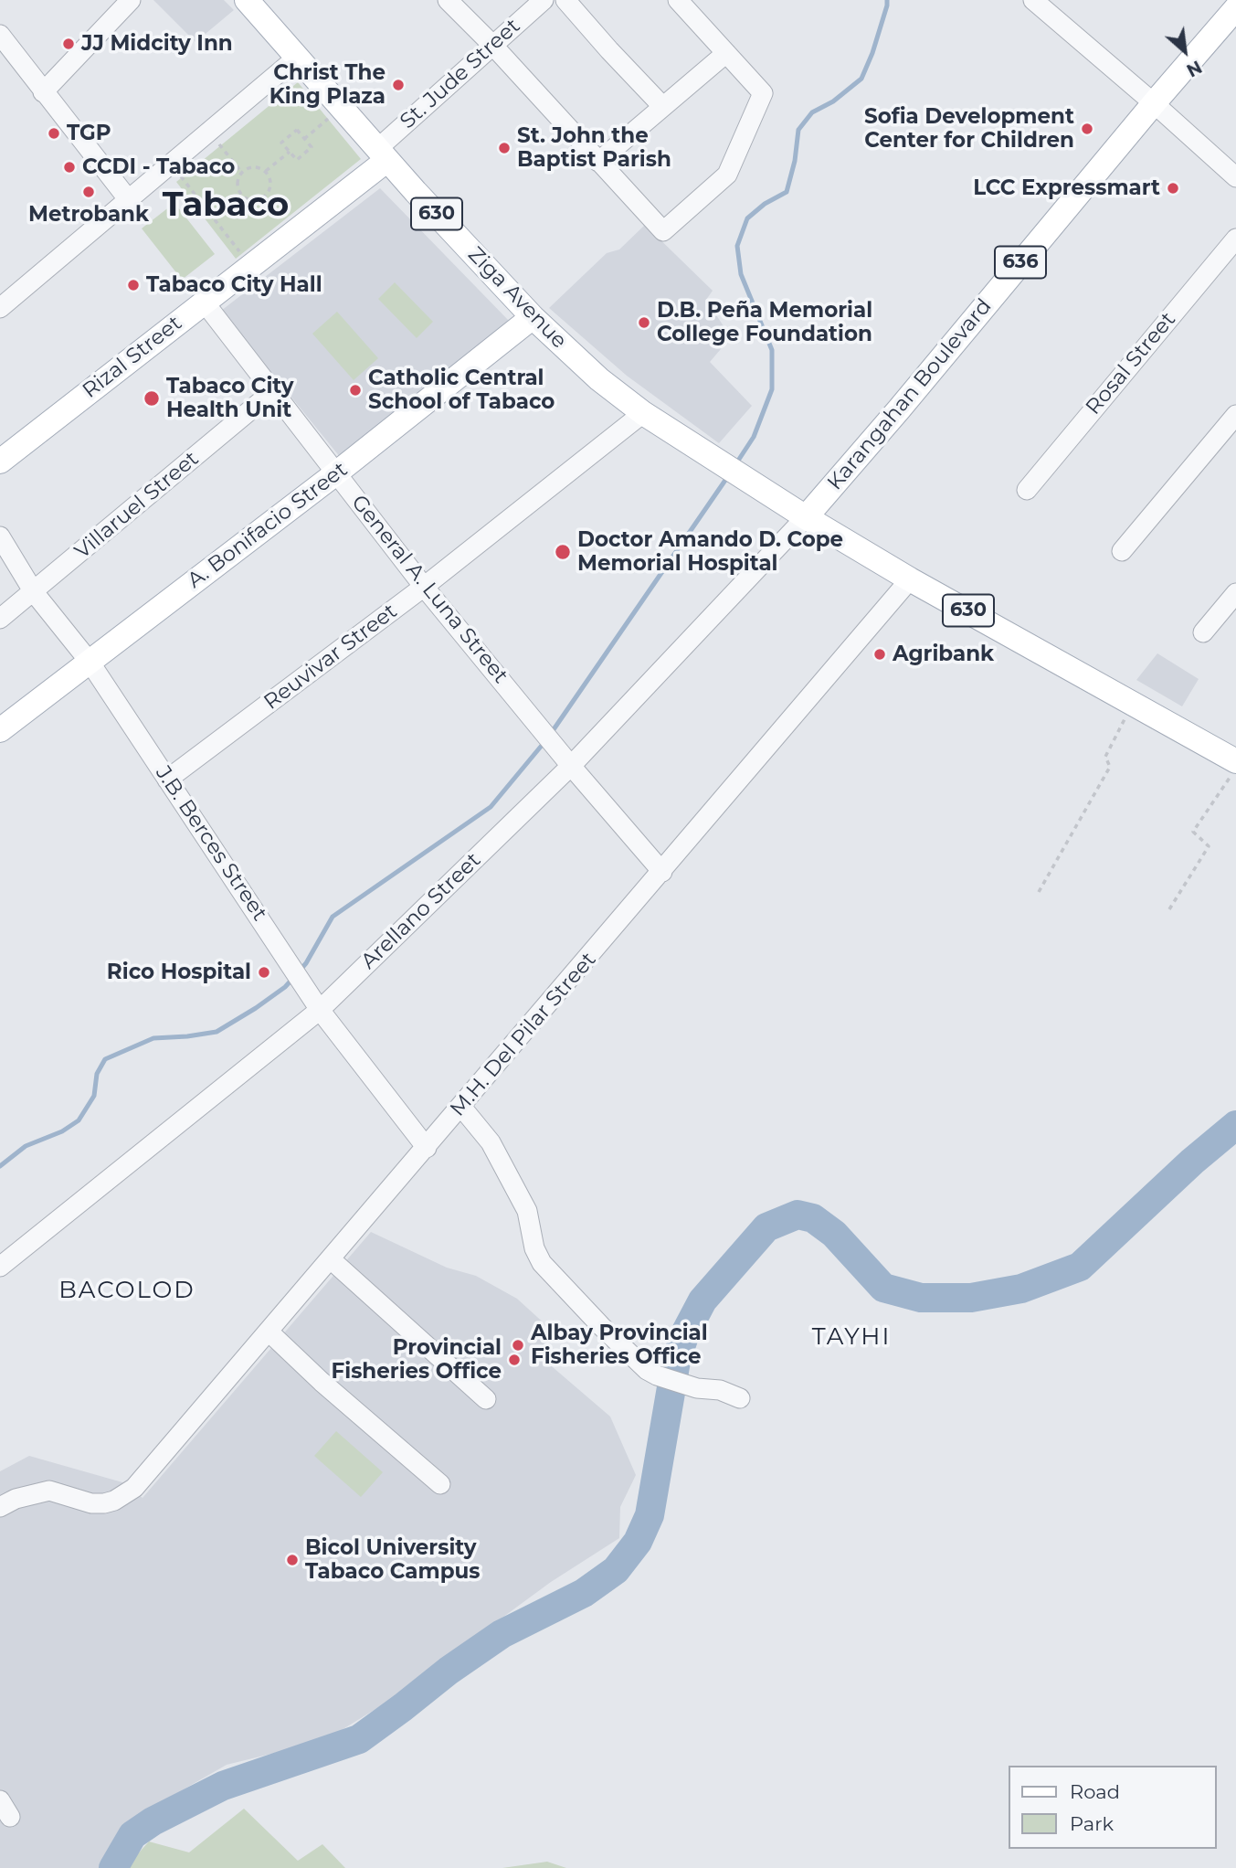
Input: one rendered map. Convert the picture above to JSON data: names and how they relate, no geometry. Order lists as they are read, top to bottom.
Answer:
{
  "streets": {
    "main road": [
      "630",
      "636",
      "Ziga Avenue",
      "Rizal Street",
      "Karangahan Boulevard",
      "A. Bonifacio Street"
    ],
    "street": [
      "St. Jude Street",
      "Rosal Street",
      "Villaruel Street",
      "General A. Luna Street",
      "Reuvivar Street",
      "J.B. Berces Street",
      "Arellano Street",
      "M.H. Del Pilar Street"
    ]
  },
  "crossings": [
    ["St. Jude Street", "Ziga Avenue"],
    ["St. Jude Street", "Rizal Street"],
    ["630", "Ziga Avenue"],
    ["630", "Karangahan Boulevard"],
    ["630", "Arellano Street"],
    ["630", "M.H. Del Pilar Street"],
    ["Ziga Avenue", "Rizal Street"],
    ["Ziga Avenue", "Karangahan Boulevard"],
    ["Ziga Avenue", "A. Bonifacio Street"],
    ["Ziga Avenue", "Reuvivar Street"],
    ["Ziga Avenue", "Arellano Street"],
    ["Rizal Street", "General A. Luna Street"],
    ["Karangahan Boulevard", "Arellano Street"],
    ["Villaruel Street", "General A. Luna Street"],
    ["Villaruel Street", "J.B. Berces Street"],
    ["A. Bonifacio Street", "General A. Luna Street"],
    ["A. Bonifacio Street", "J.B. Berces Street"],
    ["General A. Luna Street", "Reuvivar Street"],
    ["General A. Luna Street", "Arellano Street"],
    ["General A. Luna Street", "M.H. Del Pilar Street"],
    ["Reuvivar Street", "J.B. Berces Street"],
    ["J.B. Berces Street", "Arellano Street"],
    ["J.B. Berces Street", "M.H. Del Pilar Street"]
  ],
  "districts": ["Tabaco", "BACOLOD", "TAYHI"],
  "places": [
    "JJ Midcity Inn",
    "Christ The King Plaza",
    "Sofia Development Center for Children",
    "TGP",
    "St. John the Baptist Parish",
    "CCDI - Tabaco",
    "LCC Expressmart",
    "Metrobank",
    "Tabaco City Hall",
    "D.B. Peña Memorial College Foundation",
    "Catholic Central School of Tabaco",
    "Tabaco City Health Unit",
    "Doctor Amando D. Cope Memorial Hospital",
    "Agribank",
    "Rico Hospital",
    "Albay Provincial Fisheries Office",
    "Provincial Fisheries Office",
    "Bicol University Tabaco Campus"
  ],
  "legend": ["Road", "Park"],
  "north": "bottom right"
}
